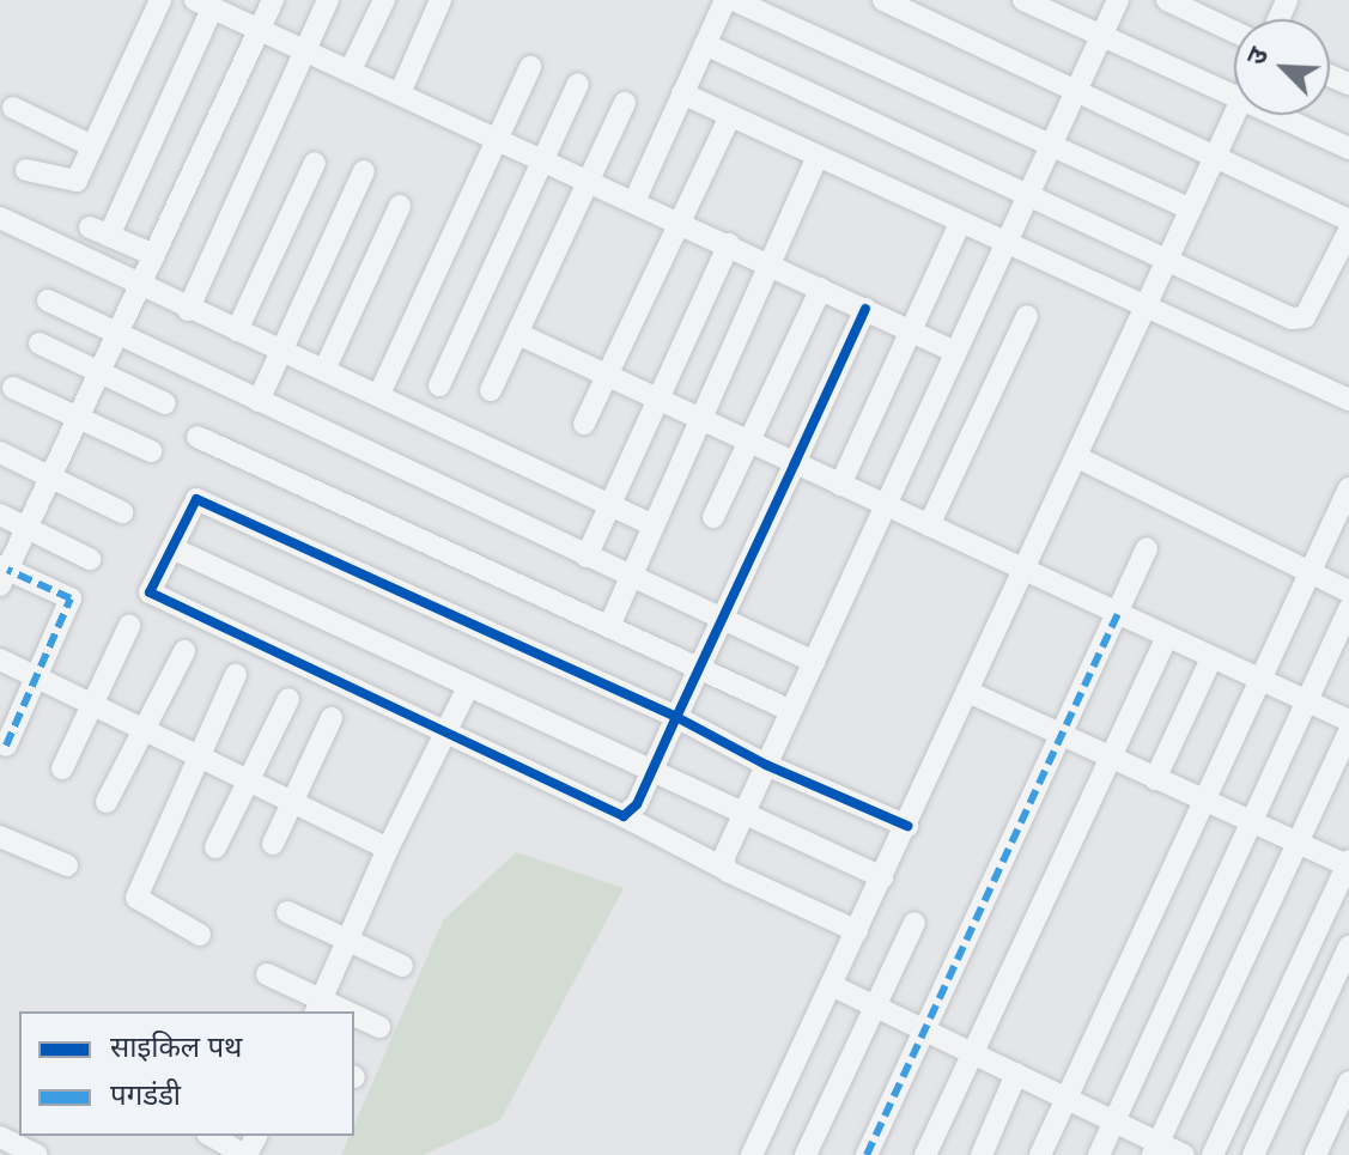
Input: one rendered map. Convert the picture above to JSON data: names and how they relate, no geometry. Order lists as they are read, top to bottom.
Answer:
{
  "legend": ["साइकिल पथ", "पगडंडी"],
  "north": "top left"
}
